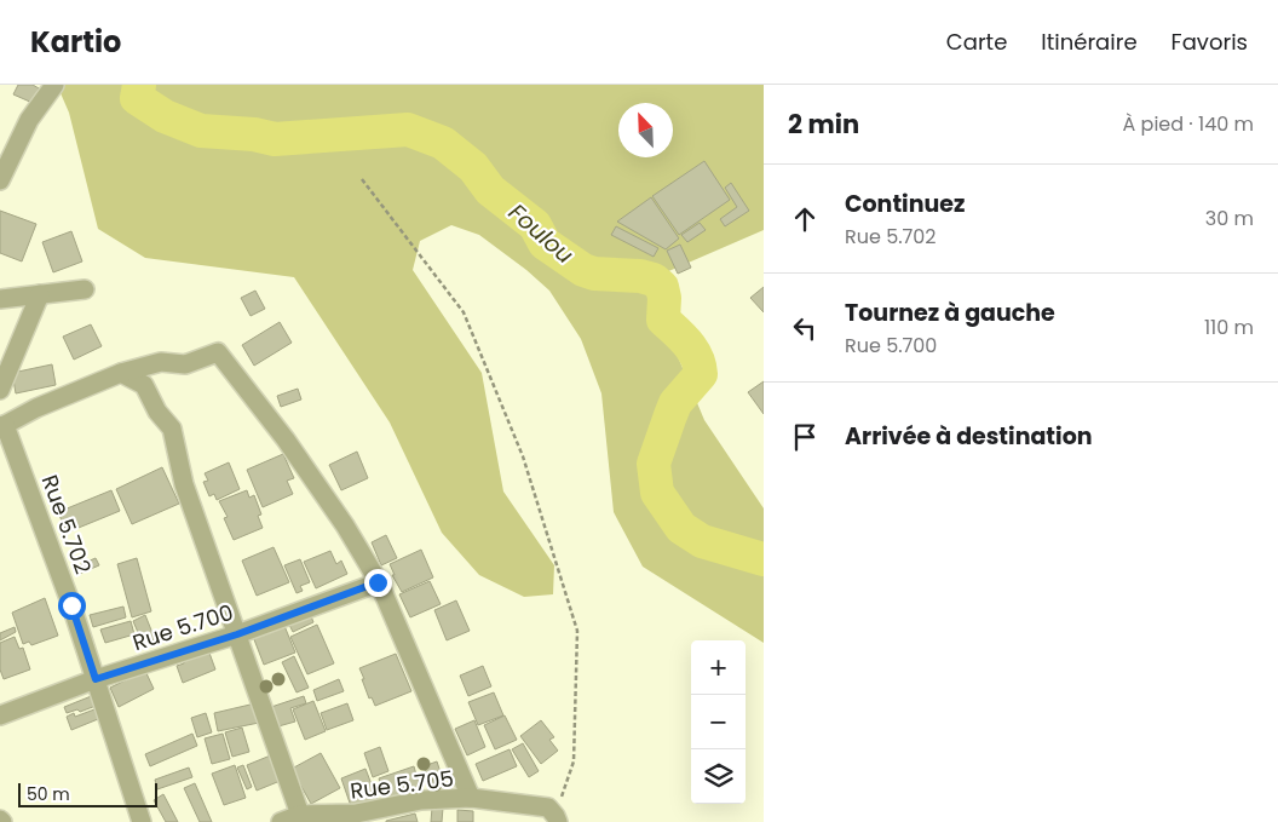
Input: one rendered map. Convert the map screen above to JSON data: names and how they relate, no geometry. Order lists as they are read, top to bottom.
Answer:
{
  "streets": {
    "street": ["Rue 5.702", "Rue 5.700", "Rue 5.705"]
  },
  "crossings": [
    ["Rue 5.702", "Rue 5.700"]
  ],
  "water": ["Foulou"],
  "scale_bar": "50 m",
  "north": "top left",
  "page": {
    "header": "Kartio",
    "nav": ["Carte", "Itinéraire", "Favoris"],
    "heading": ["2 min", "À pied · 140 m"],
    "list": [
      ["Continuez", "Rue 5.702", "30 m"],
      ["Tournez à gauche", "Rue 5.700", "110 m"],
      "Arrivée à destination"
    ],
    "map_buttons": ["+", "−"],
    "scale": "50 m"
  }
}
